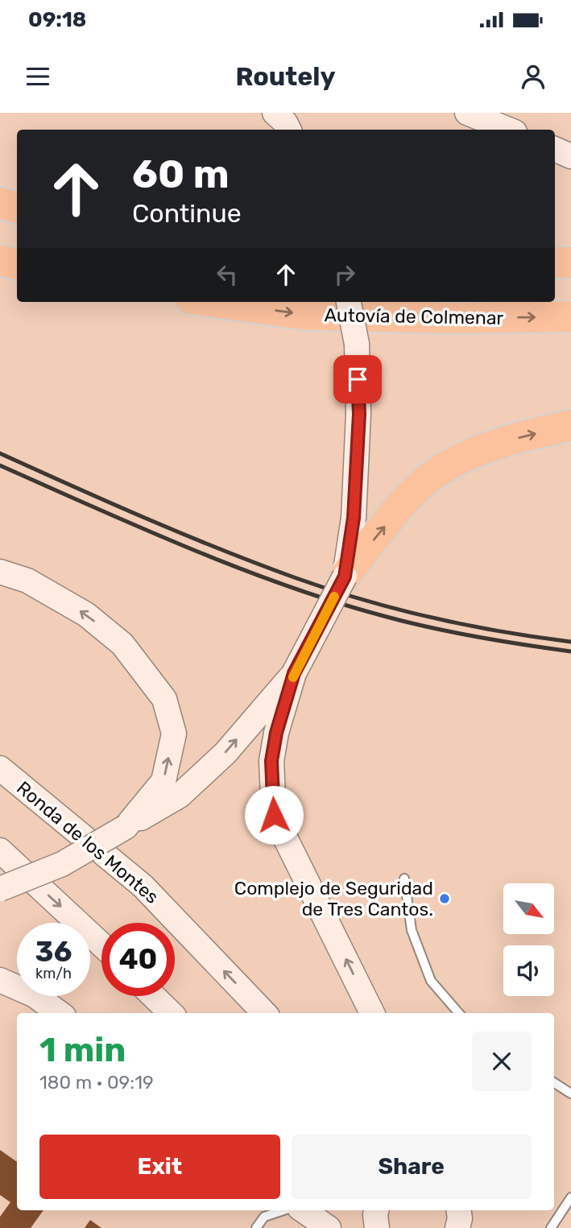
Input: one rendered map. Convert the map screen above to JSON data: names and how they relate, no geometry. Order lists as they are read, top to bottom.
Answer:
{
  "streets": {
    "highway": ["Autovía de Colmenar"],
    "street": ["Ronda de los Montes"]
  },
  "one_way": ["Autovía de Colmenar"],
  "places": ["Complejo de Seguridad de Tres Cantos."],
  "north": "bottom right",
  "page": {
    "status": "09:18",
    "header": "Routely",
    "turn": ["60 m", "Continue"],
    "speed": "36 km/h",
    "limit": "40",
    "heading": ["1 min", "180 m · 09:19"],
    "buttons": ["Exit", "Share"]
  }
}
